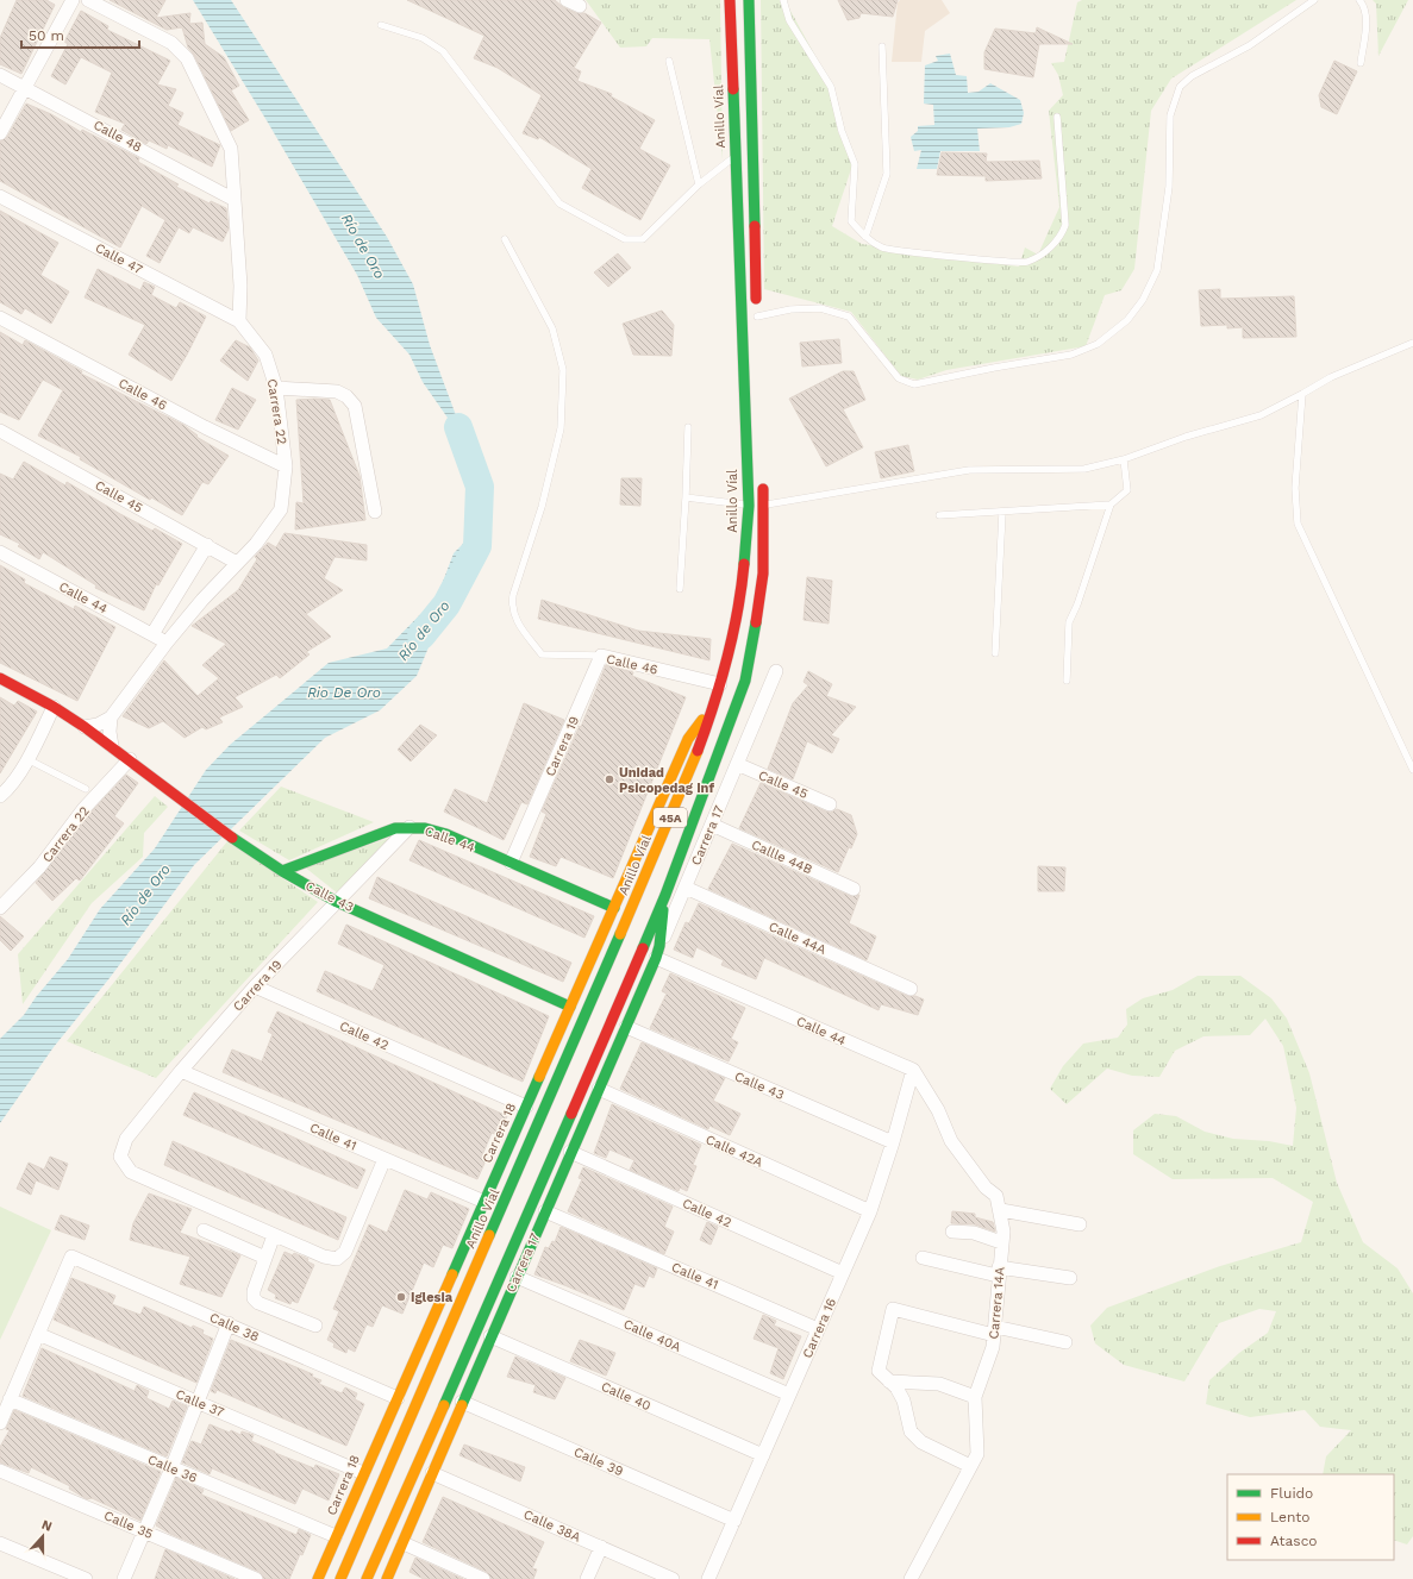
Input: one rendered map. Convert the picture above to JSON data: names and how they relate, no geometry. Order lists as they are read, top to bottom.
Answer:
{
  "streets": {
    "main road": [
      "Anillo Víal",
      "Calle 44",
      "45A",
      "Carrera 17",
      "Calle 43",
      "Carrera 18"
    ],
    "street": [
      "Calle 48",
      "Calle 47",
      "Calle 46",
      "Carrera 22",
      "Calle 45",
      "Carrera 19",
      "Callle 44B",
      "Calle 44A",
      "Calle 42",
      "Calle 41",
      "Calle 42A",
      "Carrera 14A",
      "Calle 38",
      "Carrera 16",
      "Calle 40A",
      "Calle 40",
      "Calle 37",
      "Calle 39",
      "Calle 36",
      "Calle 35",
      "Calle 38A"
    ]
  },
  "crossings": [
    ["Anillo Víal", "Calle 46"],
    ["Anillo Víal", "Carrera 18"],
    ["Calle 47", "Carrera 22"],
    ["Calle 46", "Carrera 22"],
    ["Calle 46", "Carrera 19"],
    ["Carrera 22", "Calle 45"],
    ["Carrera 22", "Calle 44"],
    ["Carrera 22", "Calle 43"],
    ["Calle 45", "Carrera 17"],
    ["Calle 44", "Carrera 19"],
    ["Calle 44", "Carrera 17"],
    ["Calle 44", "Calle 43"],
    ["Calle 44", "Carrera 18"],
    ["Calle 44", "Carrera 14A"],
    ["Calle 44", "Carrera 16"],
    ["Carrera 19", "Calle 43"],
    ["Carrera 19", "Calle 42"],
    ["Carrera 19", "Calle 41"],
    ["45A", "Carrera 17"],
    ["Carrera 17", "Callle 44B"],
    ["Carrera 17", "Calle 43"],
    ["Carrera 17", "Calle 44A"],
    ["Carrera 17", "Calle 42"],
    ["Carrera 17", "Calle 41"],
    ["Carrera 17", "Calle 42A"],
    ["Carrera 17", "Calle 40A"],
    ["Carrera 17", "Calle 40"],
    ["Carrera 17", "Calle 39"],
    ["Carrera 17", "Calle 38A"],
    ["Calle 43", "Carrera 18"],
    ["Calle 43", "Carrera 16"],
    ["Calle 42", "Carrera 18"],
    ["Calle 42", "Carrera 16"],
    ["Carrera 18", "Calle 41"],
    ["Carrera 18", "Calle 38"],
    ["Carrera 18", "Calle 37"],
    ["Carrera 18", "Calle 36"],
    ["Calle 41", "Carrera 16"],
    ["Calle 42A", "Carrera 16"],
    ["Carrera 14A", "Carrera 16"],
    ["Calle 38", "Calle 37"],
    ["Carrera 16", "Calle 40A"],
    ["Carrera 16", "Calle 40"],
    ["Carrera 16", "Calle 39"]
  ],
  "water": ["Río de Oro", "Rio De Oro"],
  "places": ["Unidad Psicopedag Inf", "Iglesia"],
  "legend": ["Fluido", "Lento", "Atasco"],
  "scale_bar": "50 m",
  "north": "top"
}
